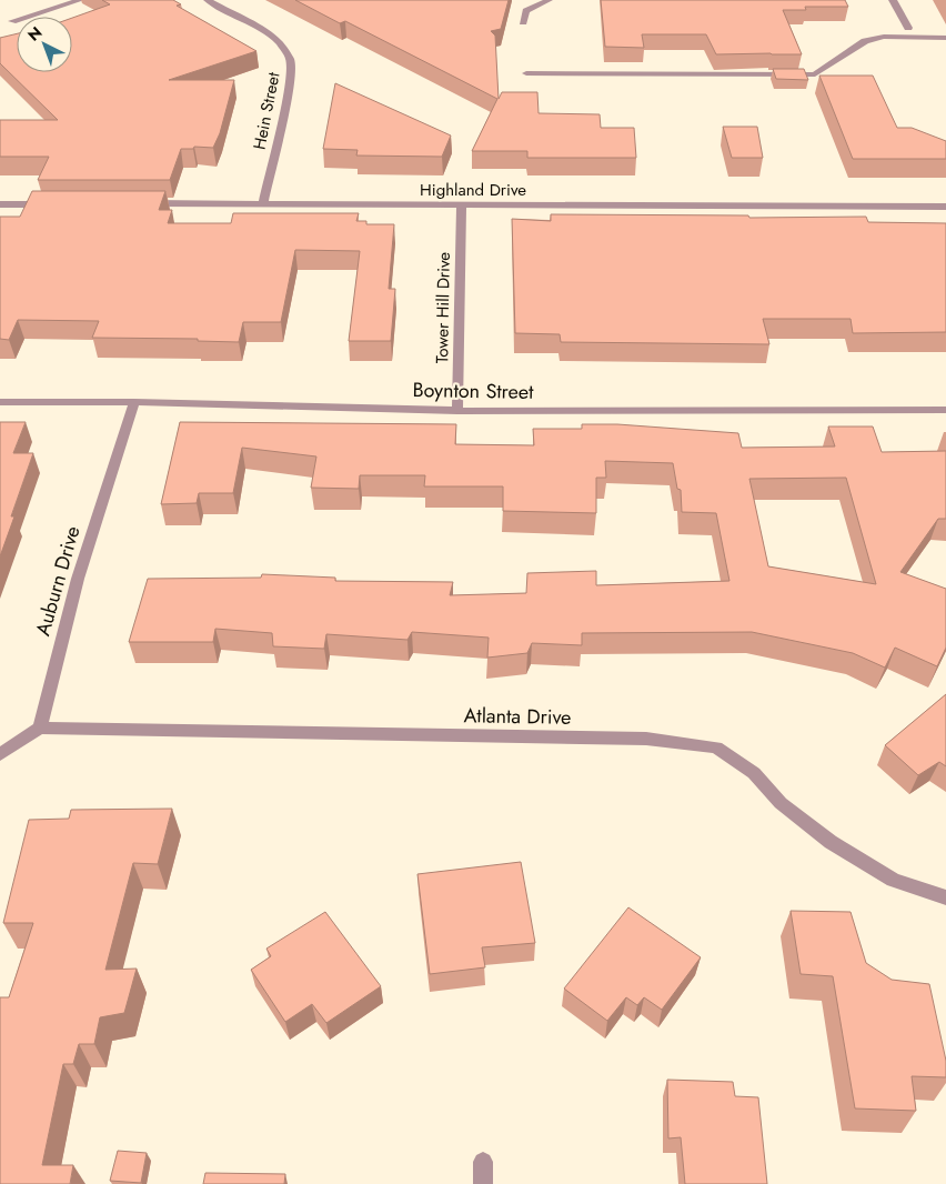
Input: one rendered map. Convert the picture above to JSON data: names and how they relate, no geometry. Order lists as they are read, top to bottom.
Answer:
{
  "streets": {
    "street": [
      "Hein Street",
      "Highland Drive",
      "Tower Hill Drive",
      "Boynton Street",
      "Auburn Drive",
      "Atlanta Drive"
    ]
  },
  "crossings": [
    ["Hein Street", "Highland Drive"],
    ["Highland Drive", "Tower Hill Drive"],
    ["Tower Hill Drive", "Boynton Street"],
    ["Boynton Street", "Auburn Drive"],
    ["Auburn Drive", "Atlanta Drive"]
  ],
  "north": "top left"
}
